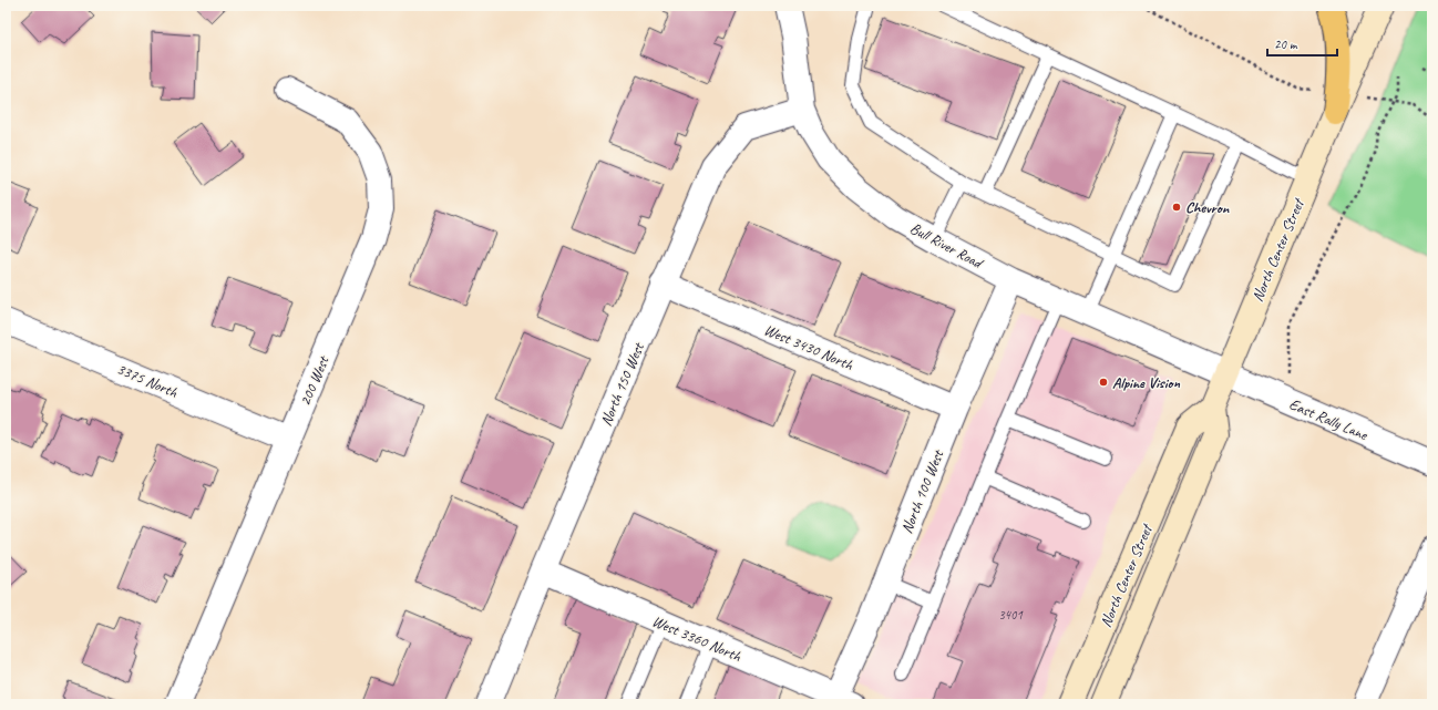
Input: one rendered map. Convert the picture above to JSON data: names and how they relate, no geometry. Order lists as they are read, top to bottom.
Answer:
{
  "streets": {
    "street": [
      "Bull River Road",
      "North Center Street",
      "West 3430 North",
      "3375 North",
      "200 West",
      "North 150 West",
      "East Rally Lane",
      "North 100 West",
      "West 3360 North"
    ]
  },
  "crossings": [
    ["Bull River Road", "North Center Street"],
    ["Bull River Road", "North 150 West"],
    ["Bull River Road", "East Rally Lane"],
    ["Bull River Road", "North 100 West"],
    ["North Center Street", "East Rally Lane"],
    ["West 3430 North", "North 150 West"],
    ["West 3430 North", "North 100 West"],
    ["3375 North", "200 West"],
    ["North 150 West", "West 3360 North"],
    ["North 100 West", "West 3360 North"]
  ],
  "places": ["Chevron", "Alpine Vision"],
  "house_numbers": ["3401"],
  "scale_bar": "20 m"
}
